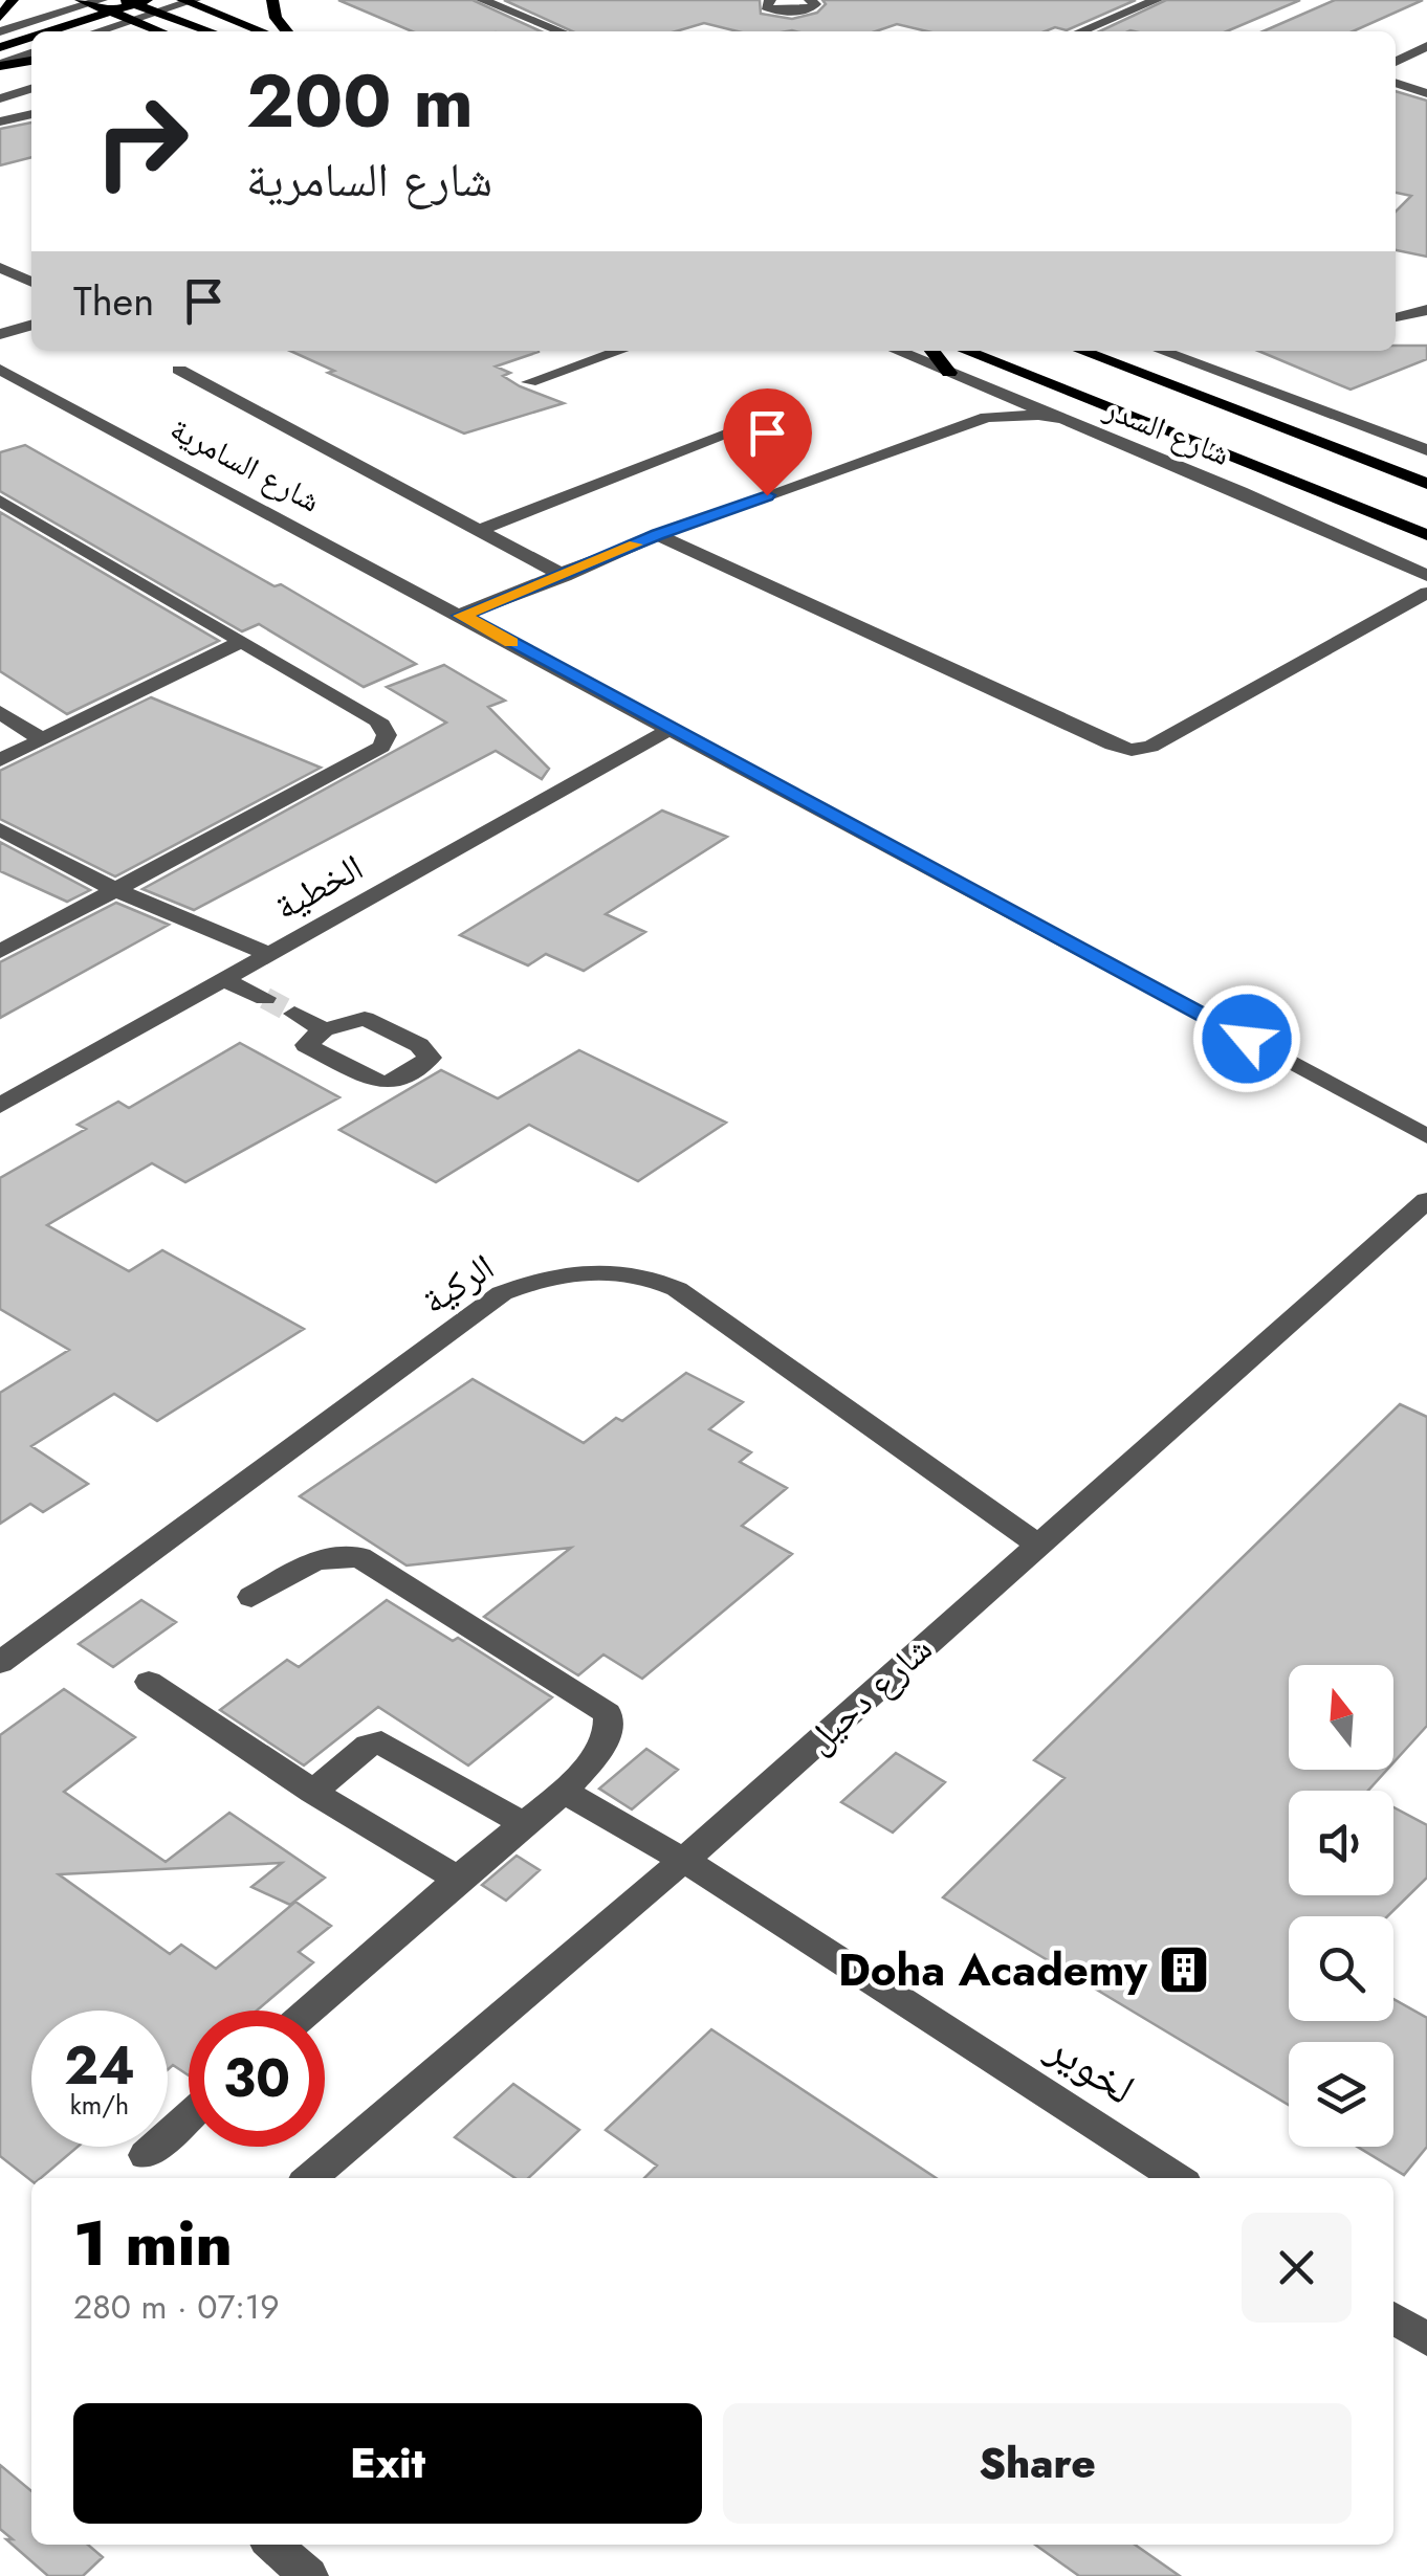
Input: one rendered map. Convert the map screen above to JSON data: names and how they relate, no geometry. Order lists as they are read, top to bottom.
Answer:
{
  "streets": {
    "main road": ["شارع السدر"],
    "street": [
      "شارع السامرية",
      "الخطية",
      "الركية",
      "شارع دحيل",
      "لخوير"
    ]
  },
  "crossings": [
    ["شارع السامرية", "الخطية"],
    ["الركية", "شارع دحيل"],
    ["شارع دحيل", "لخوير"]
  ],
  "places": {
    "building": ["Doha Academy"]
  },
  "north": "top",
  "page": {
    "turn": ["200 m", "شارع السامرية"],
    "then": "Then",
    "speed": "24 km/h",
    "limit": "30",
    "heading": ["1 min", "280 m · 07:19"],
    "buttons": ["Exit", "Share"]
  }
}
